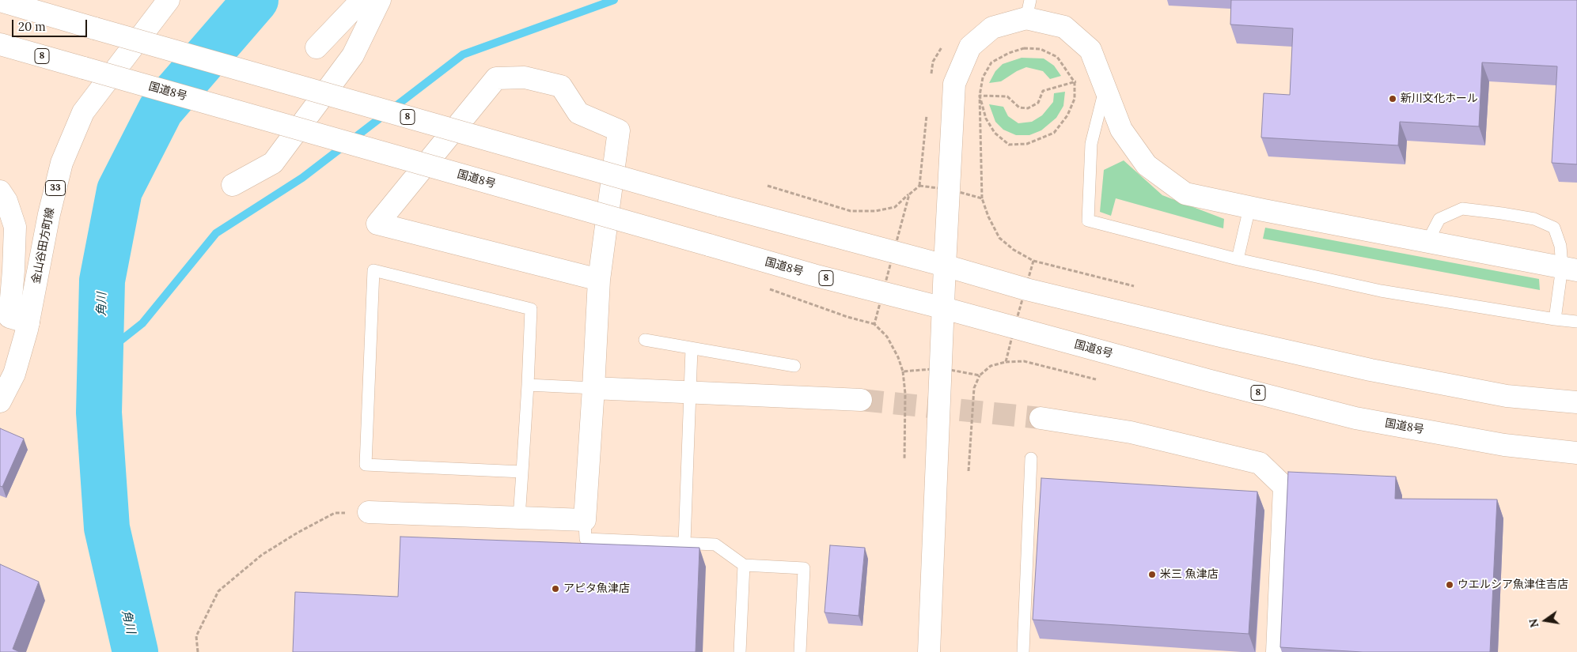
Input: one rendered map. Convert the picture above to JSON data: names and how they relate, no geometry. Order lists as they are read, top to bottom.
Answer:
{
  "streets": {
    "main road": [
      "8",
      "国道8号",
      "33",
      "金山谷田方町線"
    ]
  },
  "water": ["角川"],
  "places": [
    "新川文化ホール",
    "米三 魚津店",
    "ウエルシア魚津住吉店",
    "アピタ魚津店"
  ],
  "scale_bar": "20 m",
  "north": "left"
}
